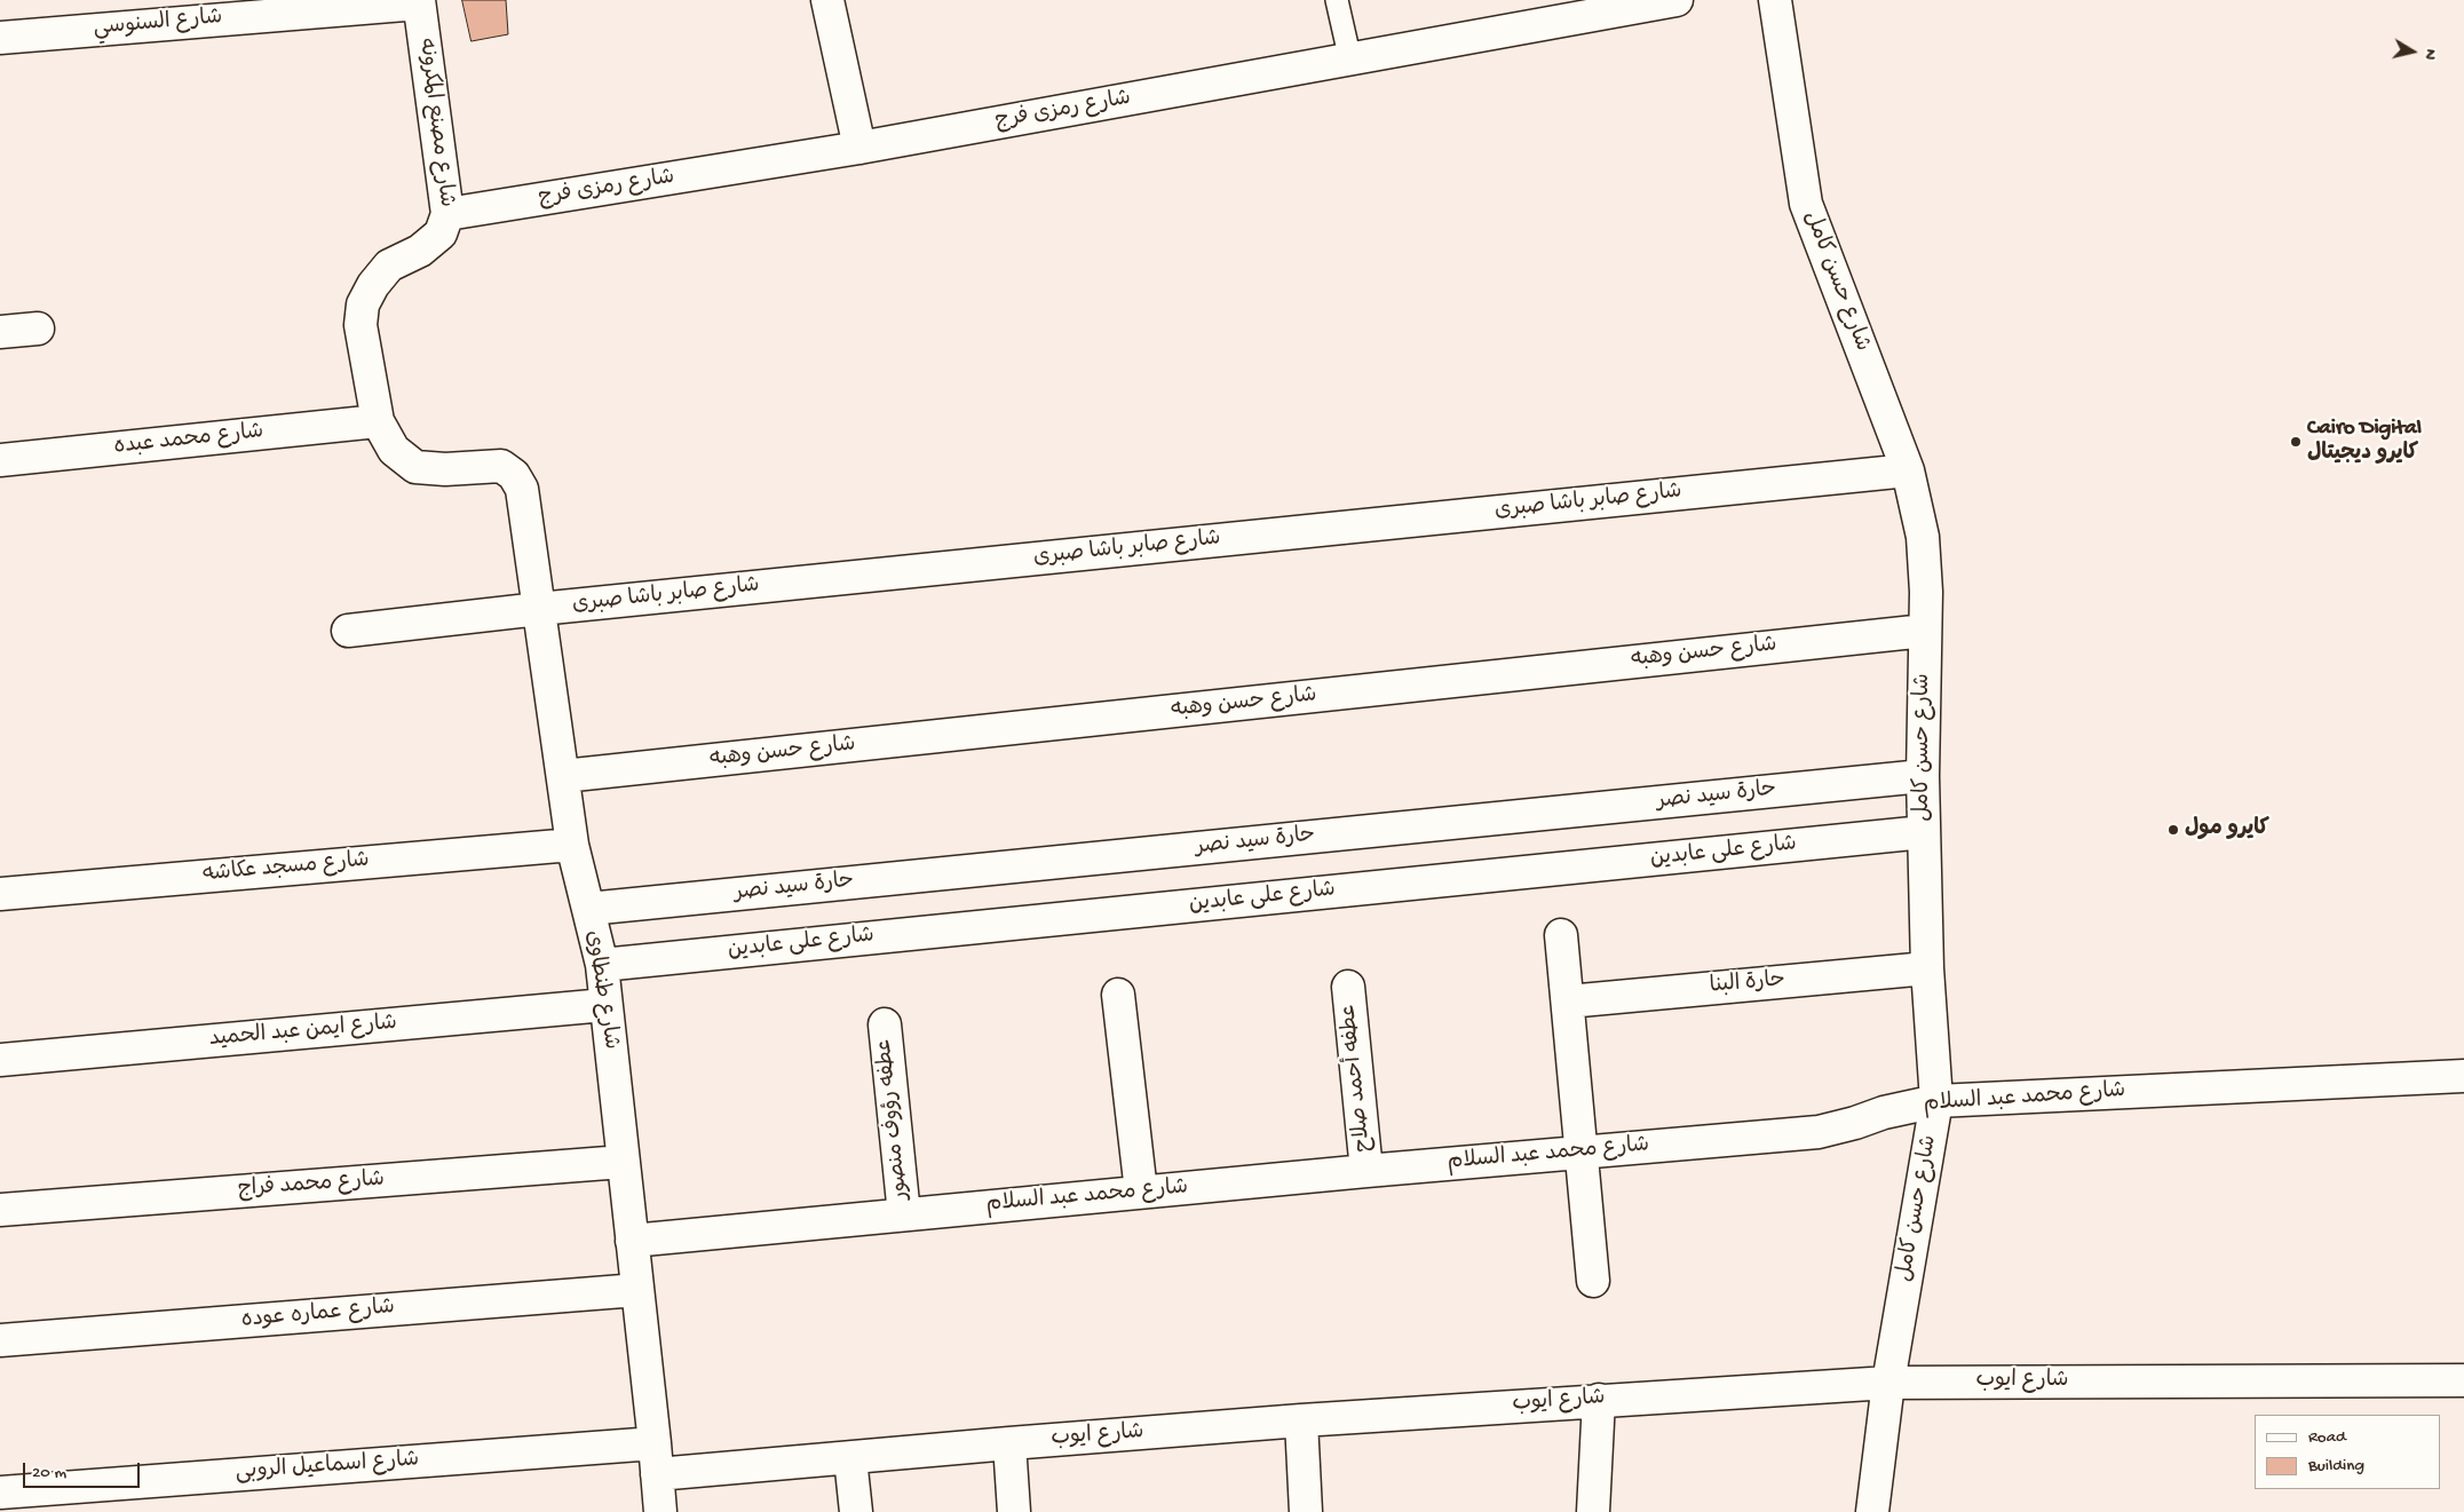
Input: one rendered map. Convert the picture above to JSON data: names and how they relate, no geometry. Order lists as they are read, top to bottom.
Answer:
{
  "streets": {
    "street": [
      "شارع السنوسي",
      "شارع رمزى فرج",
      "شارع مصنع المكرونه",
      "شارع حسن كامل",
      "شارع محمد عبده",
      "شارع صابر باشا صبرى",
      "شارع حسن وهبه",
      "حارة سيد نصر",
      "شارع على عابدين",
      "شارع مسجد عكاشه",
      "حارة البنا",
      "شارع طنطاوى",
      "شارع ايمن عبد الحميد",
      "عطفه أحمد صلاح",
      "شارع محمد عبد السلام",
      "عطفه رؤوف منصور",
      "شارع محمد فراج",
      "شارع عماره عوده",
      "شارع ايوب",
      "شارع اسماعيل الروبى"
    ]
  },
  "crossings": [
    ["شارع السنوسي", "شارع مصنع المكرونه"],
    ["شارع رمزى فرج", "شارع مصنع المكرونه"],
    ["شارع مصنع المكرونه", "شارع محمد عبده"],
    ["شارع مصنع المكرونه", "شارع طنطاوى"],
    ["شارع حسن كامل", "شارع صابر باشا صبرى"],
    ["شارع حسن كامل", "شارع حسن وهبه"],
    ["شارع حسن كامل", "حارة سيد نصر"],
    ["شارع حسن كامل", "شارع على عابدين"],
    ["شارع حسن كامل", "حارة البنا"],
    ["شارع حسن كامل", "شارع محمد عبد السلام"],
    ["شارع حسن كامل", "شارع ايوب"],
    ["شارع صابر باشا صبرى", "شارع طنطاوى"],
    ["شارع حسن وهبه", "شارع طنطاوى"],
    ["حارة سيد نصر", "شارع طنطاوى"],
    ["شارع على عابدين", "شارع طنطاوى"],
    ["شارع مسجد عكاشه", "شارع طنطاوى"],
    ["شارع طنطاوى", "شارع ايمن عبد الحميد"],
    ["شارع طنطاوى", "شارع محمد عبد السلام"],
    ["شارع طنطاوى", "شارع محمد فراج"],
    ["شارع طنطاوى", "شارع عماره عوده"],
    ["شارع طنطاوى", "شارع ايوب"],
    ["شارع طنطاوى", "شارع اسماعيل الروبى"],
    ["عطفه أحمد صلاح", "شارع محمد عبد السلام"],
    ["شارع محمد عبد السلام", "عطفه رؤوف منصور"]
  ],
  "places": ["Cairo Digital كايرو ديجيتال", "كايرو مول"],
  "legend": ["Road", "Building"],
  "scale_bar": "20 m",
  "north": "right"
}
